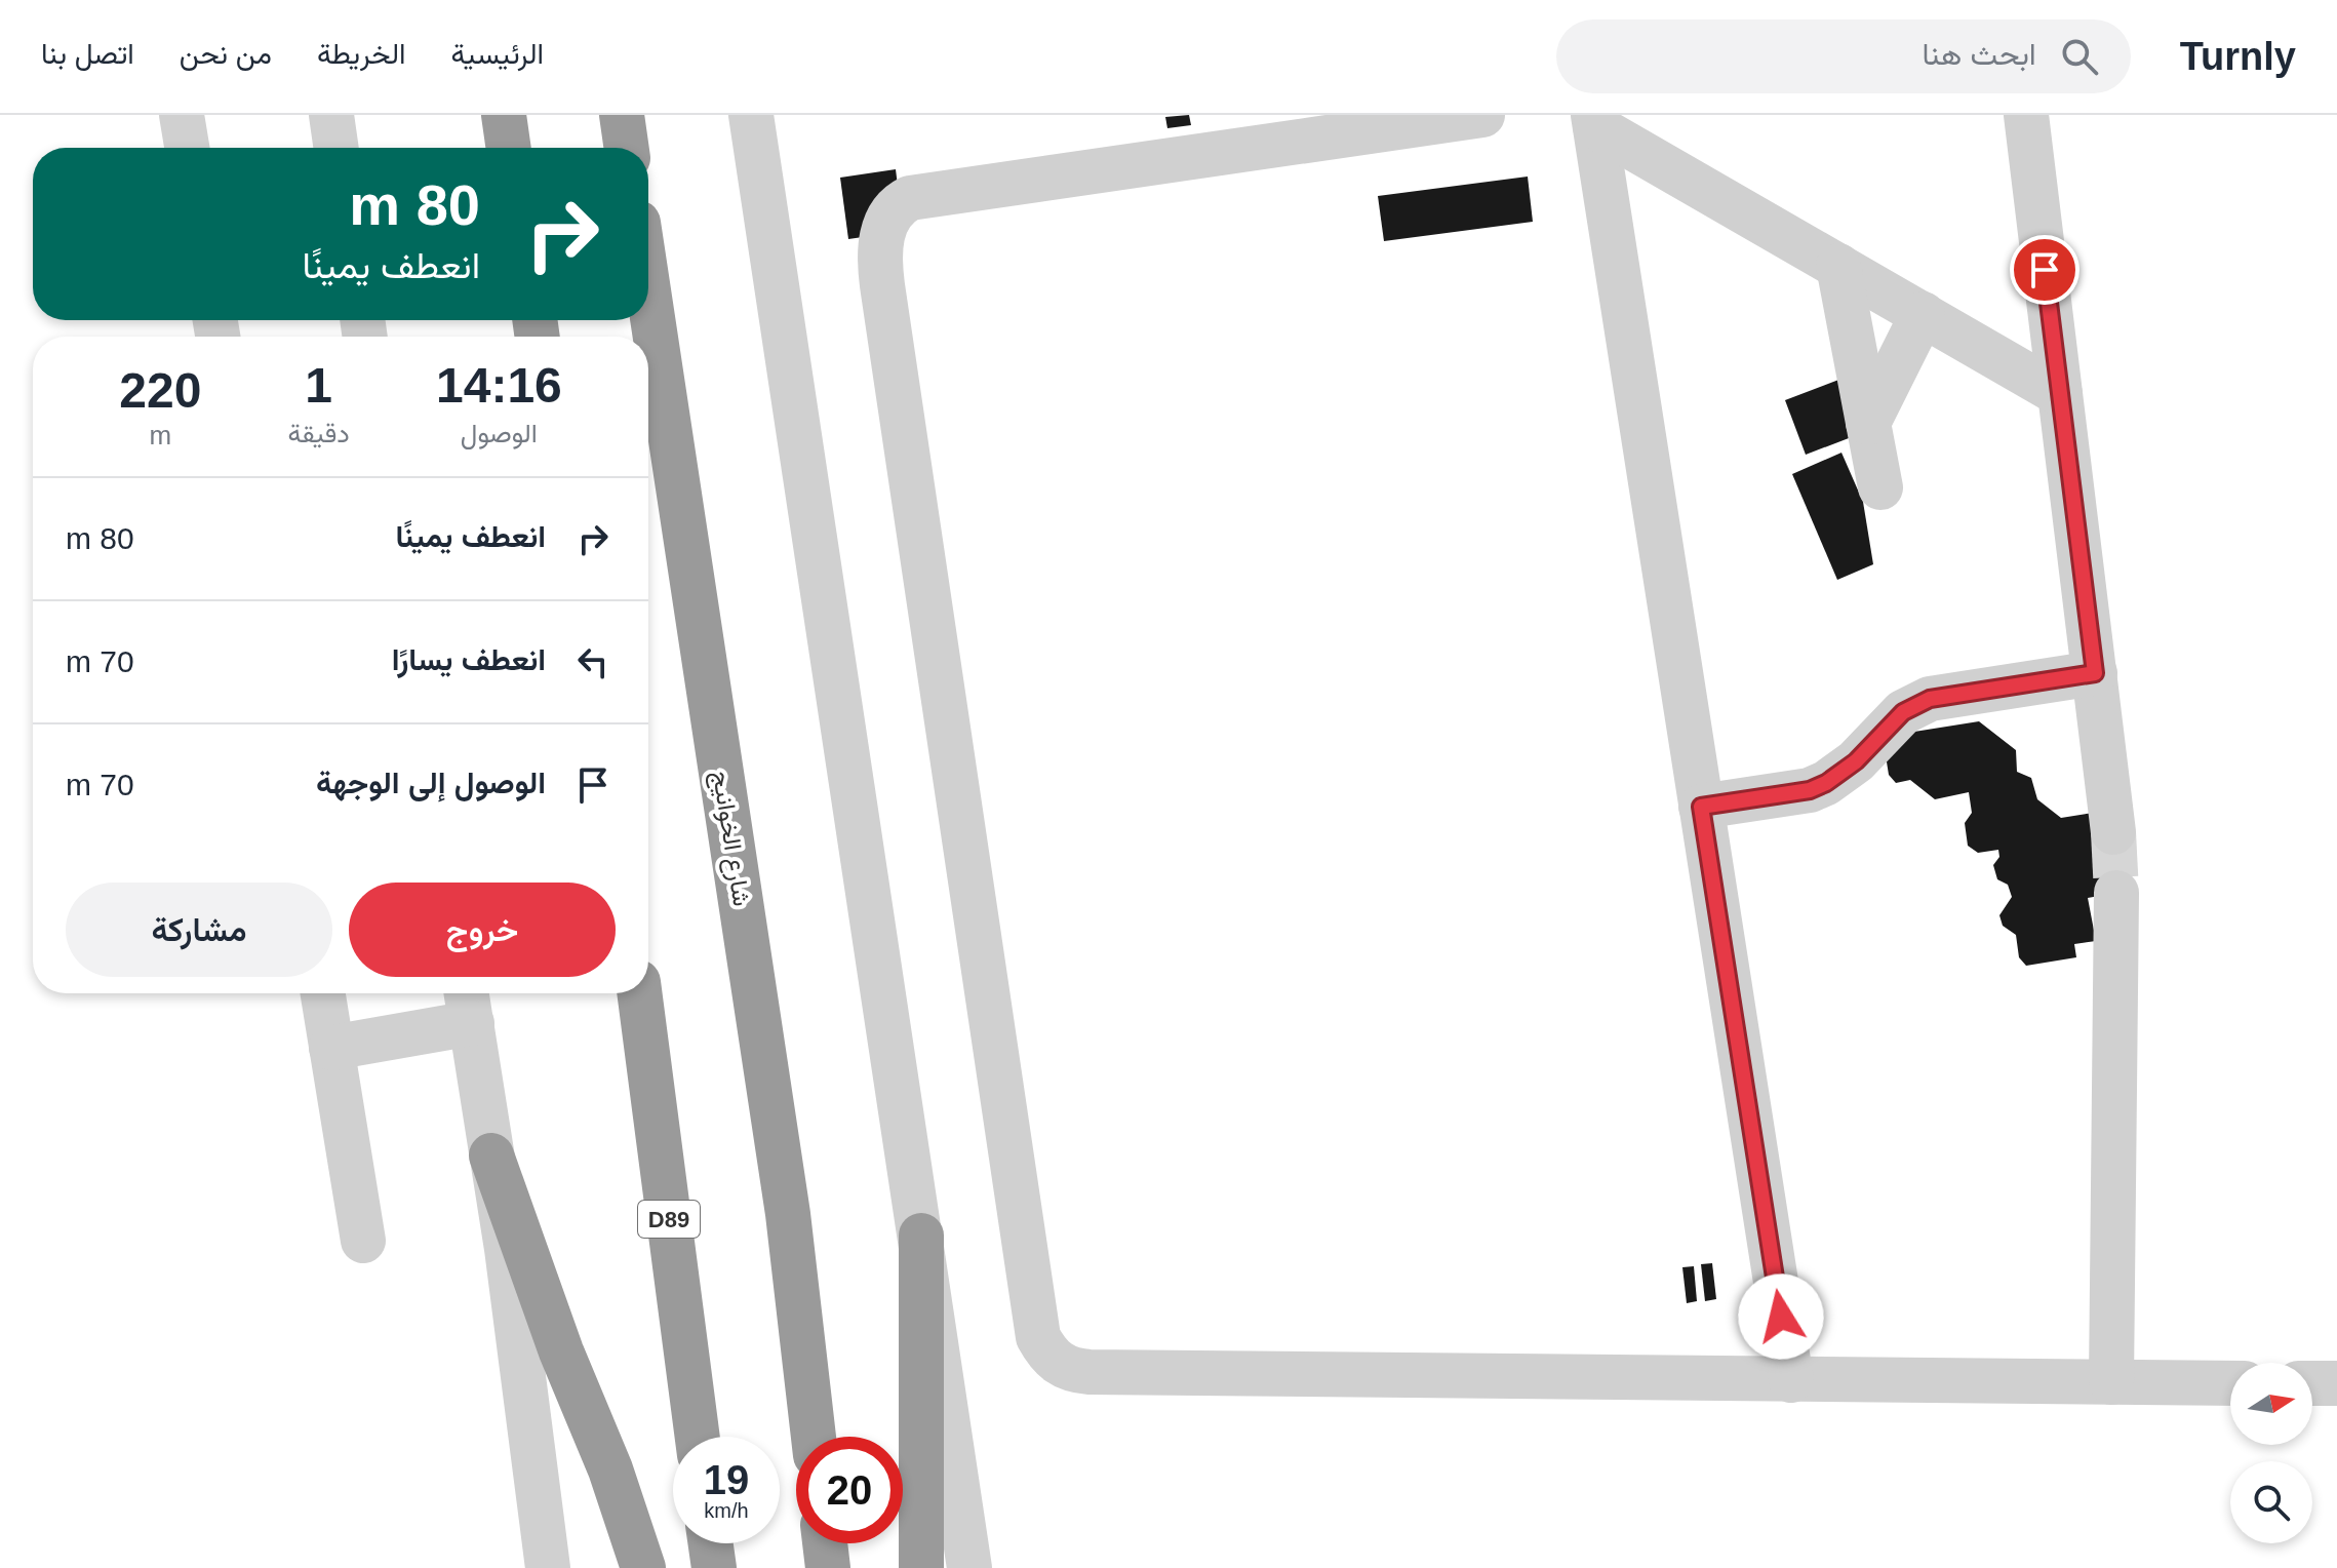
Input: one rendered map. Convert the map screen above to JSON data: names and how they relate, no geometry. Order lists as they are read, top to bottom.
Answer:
{
  "streets": {
    "highway": ["شارع الخوانيج", "D89"]
  },
  "north": "right",
  "page": {
    "header": "Turnly",
    "search": "ابحث هنا",
    "nav": [
      "الرئيسية",
      "الخريطة",
      "من نحن",
      "اتصل بنا"
    ],
    "turn": ["80 m", "انعطف يمينًا"],
    "eta": [
      "14:16",
      "الوصول",
      "1",
      "دقيقة",
      "220",
      "m"
    ],
    "list": [
      {
        "name": "انعطف يمينًا",
        "value": "80 m"
      },
      {
        "name": "انعطف يسارًا",
        "value": "70 m"
      },
      {
        "name": "الوصول إلى الوجهة",
        "value": "70 m"
      }
    ],
    "buttons": ["خروج", "مشاركة"],
    "speed": "19 km/h",
    "limit": "20"
  }
}
